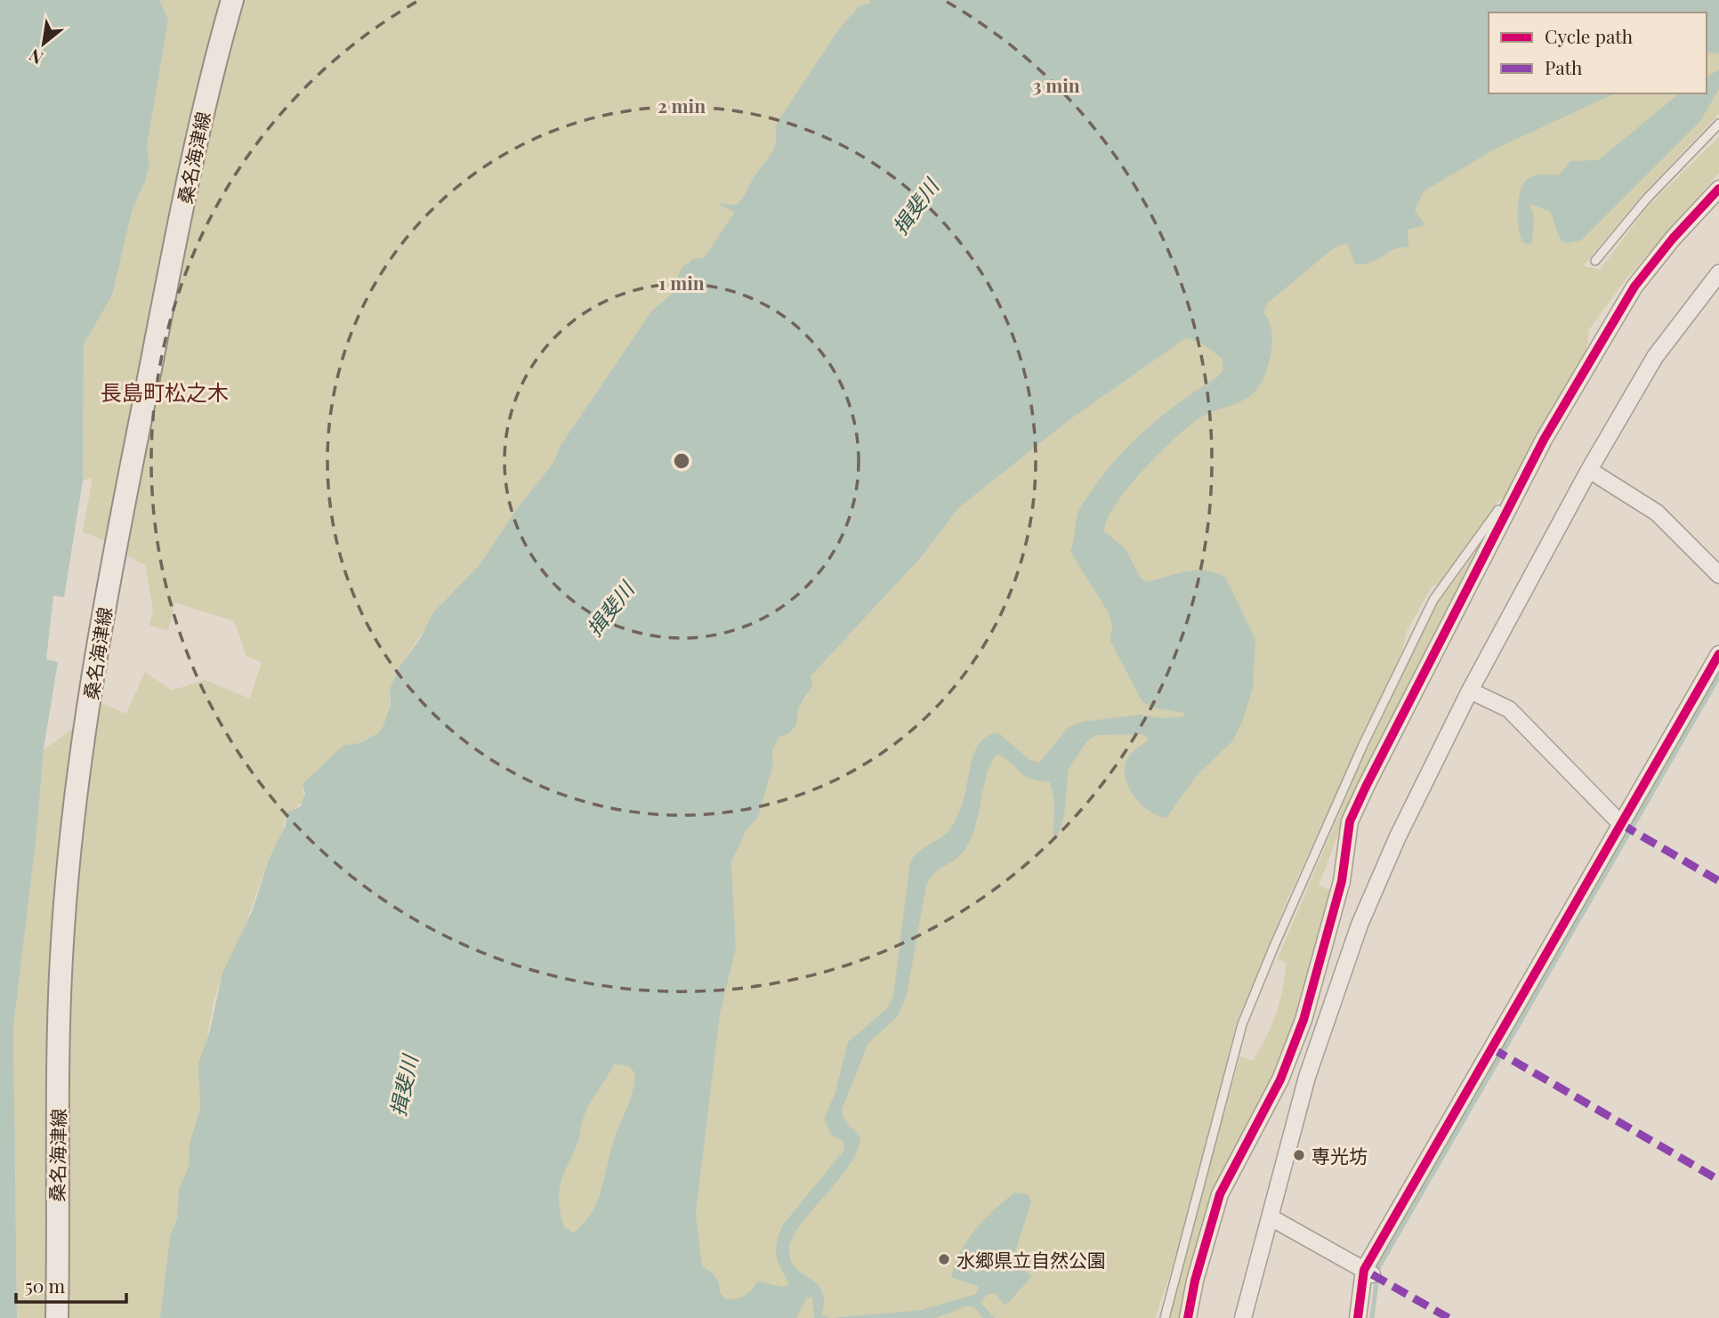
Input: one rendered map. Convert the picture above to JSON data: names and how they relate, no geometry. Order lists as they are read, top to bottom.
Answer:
{
  "streets": {
    "main road": ["桑名海津線"]
  },
  "districts": ["長島町松之木"],
  "water": ["揖斐川"],
  "places": ["専光坊", "水郷県立自然公園"],
  "legend": ["Cycle path", "Path"],
  "scale_bar": "50 m",
  "north": "bottom left",
  "rings": ["3 min", "2 min", "1 min"]
}
